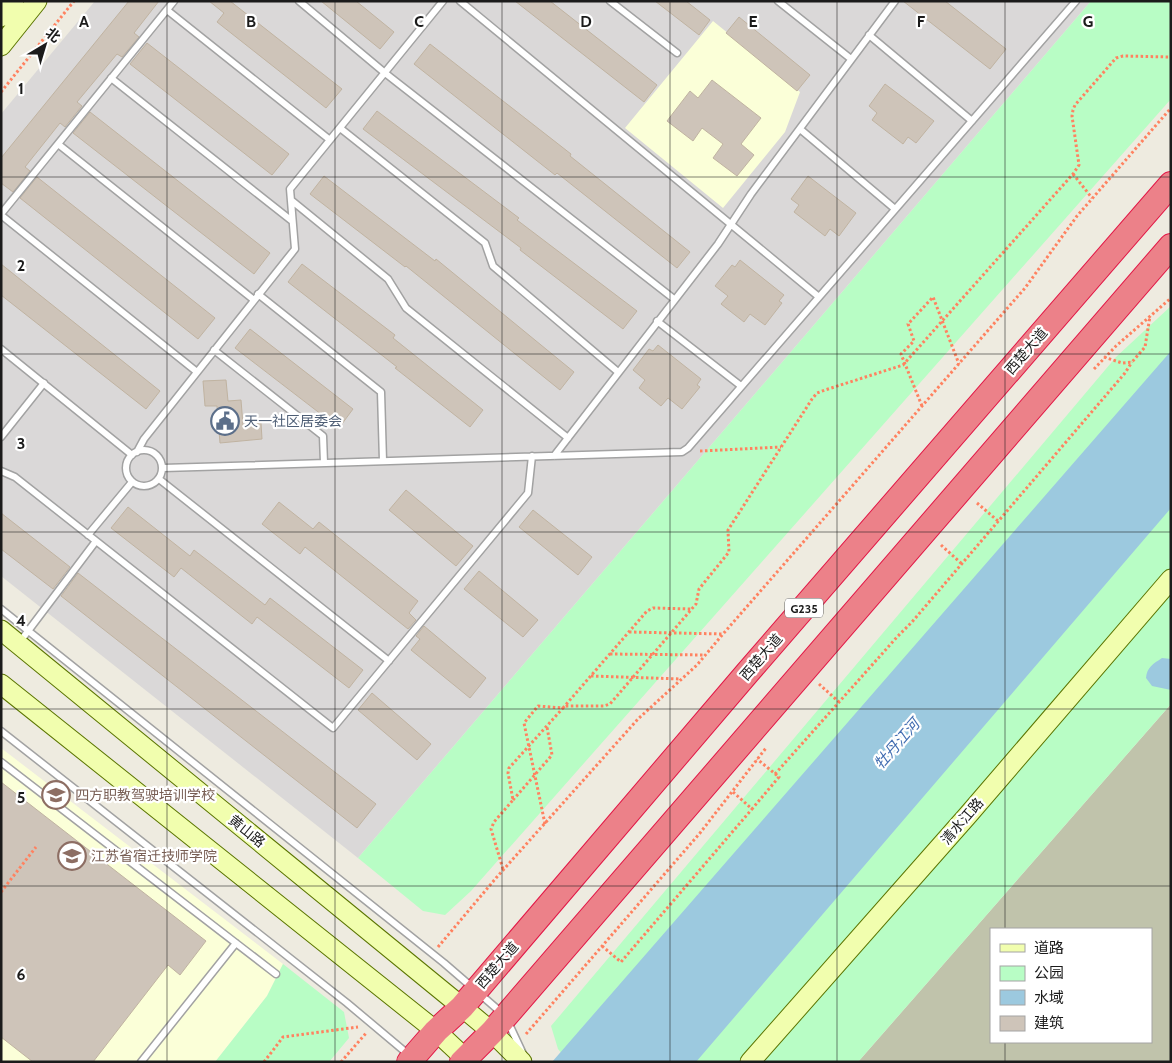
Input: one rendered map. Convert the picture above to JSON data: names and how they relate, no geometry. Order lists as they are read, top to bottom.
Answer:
{
  "streets": {
    "highway": ["西楚大道", "G235"],
    "main road": ["清水江路", "黄山路"]
  },
  "crossings": [
    ["西楚大道", "黄山路"],
    ["G235", "黄山路"]
  ],
  "water": ["牡丹江河"],
  "places": {
    "public building": ["天一社区居委会"],
    "school or university": ["四方职教驾驶培训学校", "江苏省宿迁技师学院"]
  },
  "legend": [
    "道路",
    "公园",
    "水域",
    "建筑"
  ],
  "north": "top right",
  "grid": {
    "columns": [
      "A",
      "B",
      "C",
      "D",
      "E",
      "F",
      "G"
    ],
    "rows": [
      "1",
      "2",
      "3",
      "4",
      "5",
      "6"
    ]
  }
}
